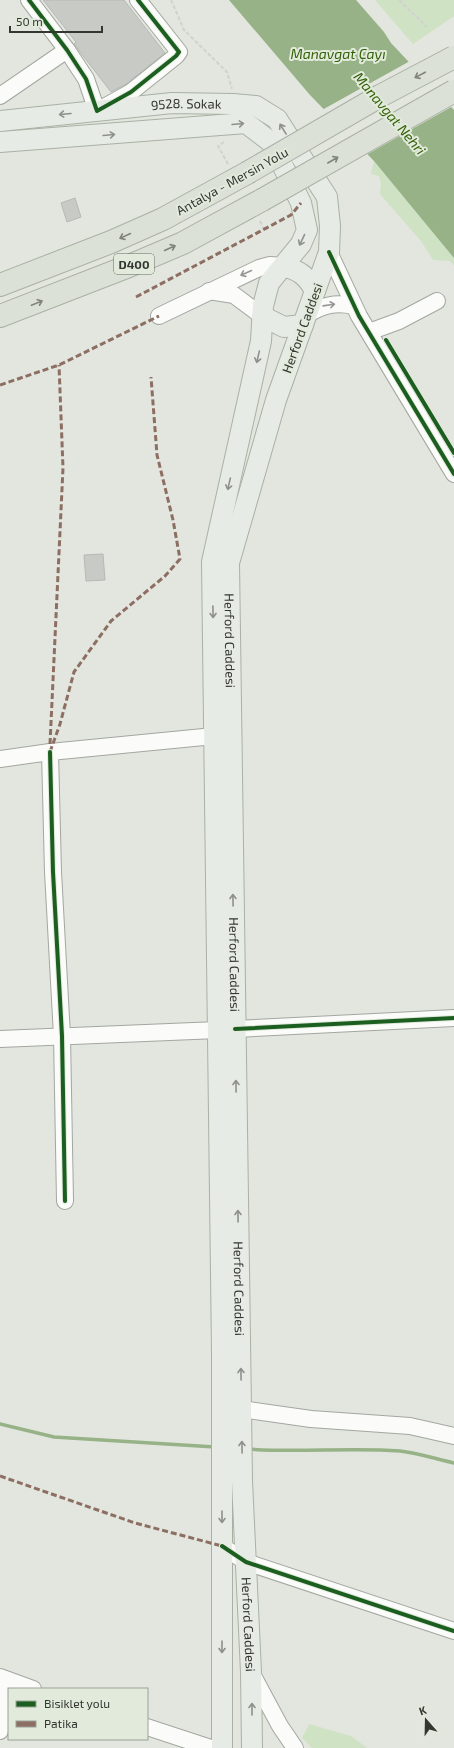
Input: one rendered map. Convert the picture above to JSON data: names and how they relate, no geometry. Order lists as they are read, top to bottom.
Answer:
{
  "streets": {
    "highway": ["Antalya - Mersin Yolu", "D400"],
    "main road": ["9528. Sokak", "Herford Caddesi"]
  },
  "crossings": [
    ["9528. Sokak", "Herford Caddesi"]
  ],
  "water": ["Manavgat Çayı", "Manavgat Nehri"],
  "legend": ["Bisiklet yolu", "Patika"],
  "scale_bar": "50 m",
  "north": "top"
}
